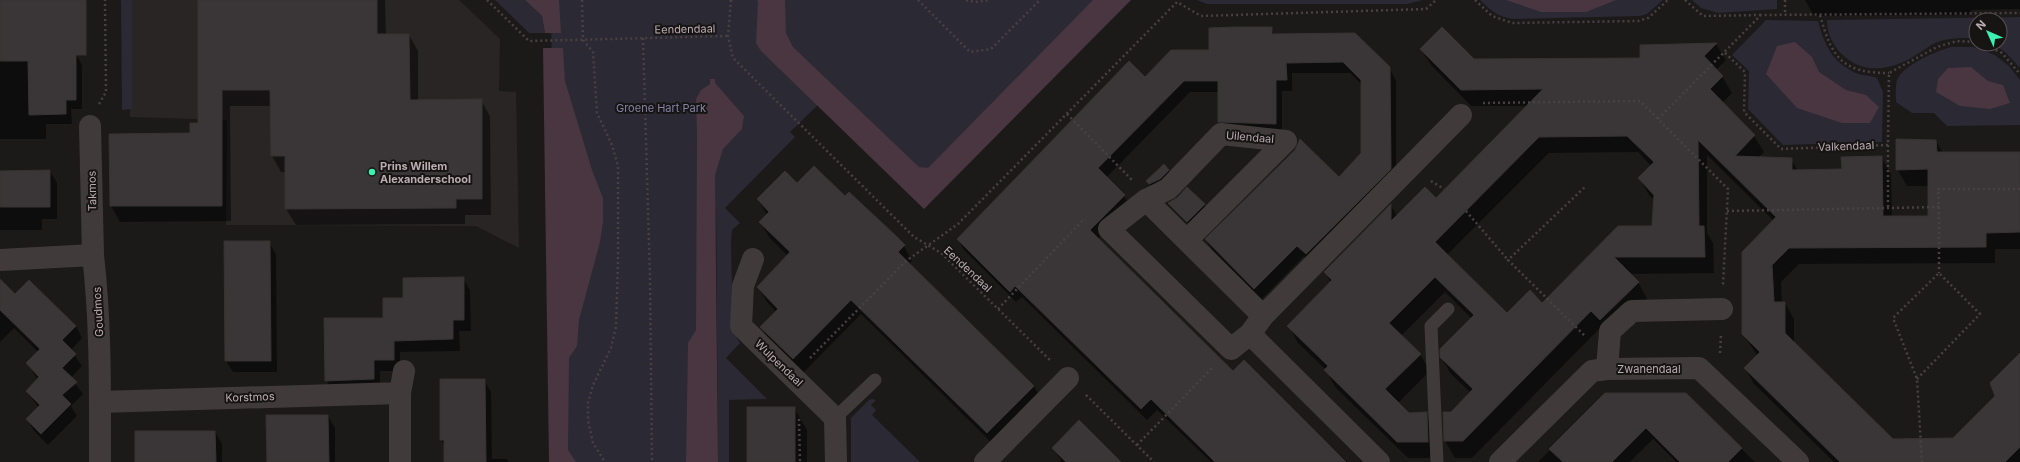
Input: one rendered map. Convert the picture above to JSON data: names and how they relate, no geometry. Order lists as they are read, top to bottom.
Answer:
{
  "streets": {
    "street": [
      "Uilendaal",
      "Takmos",
      "Goudmos",
      "Wulpendaal",
      "Zwanendaal",
      "Korstmos"
    ],
    "path": ["Eendendaal", "Valkendaal"]
  },
  "crossings": [
    ["Takmos", "Goudmos"],
    ["Goudmos", "Korstmos"]
  ],
  "parks": ["Groene Hart Park"],
  "places": ["Prins Willem Alexanderschool"],
  "north": "top left"
}
